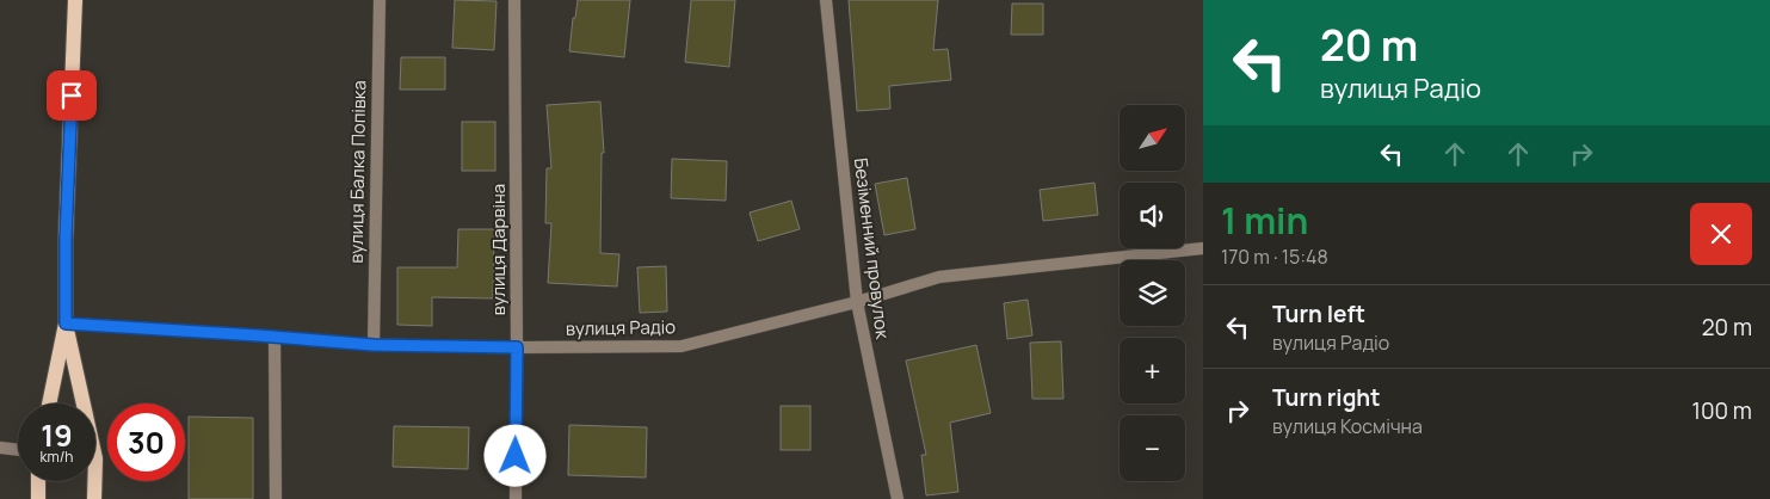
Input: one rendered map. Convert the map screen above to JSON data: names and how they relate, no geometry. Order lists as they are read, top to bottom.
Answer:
{
  "streets": {
    "street": [
      "вулиця Балка Попівка",
      "Безіменний провулок",
      "вулиця Дарвіна",
      "вулиця Радіо"
    ]
  },
  "crossings": [
    ["вулиця Балка Попівка", "вулиця Радіо"],
    ["Безіменний провулок", "вулиця Радіо"],
    ["вулиця Дарвіна", "вулиця Радіо"]
  ],
  "north": "top right",
  "page": {
    "turn": ["20 m", "вулиця Радіо"],
    "map_buttons": ["+", "−"],
    "heading": ["1 min", "170 m · 15:48"],
    "list": [
      {
        "name": "Turn left",
        "note": "вулиця Радіо",
        "value": "20 m"
      },
      {
        "name": "Turn right",
        "note": "вулиця Космічна",
        "value": "100 m"
      }
    ],
    "speed": "19 km/h",
    "limit": "30"
  }
}
